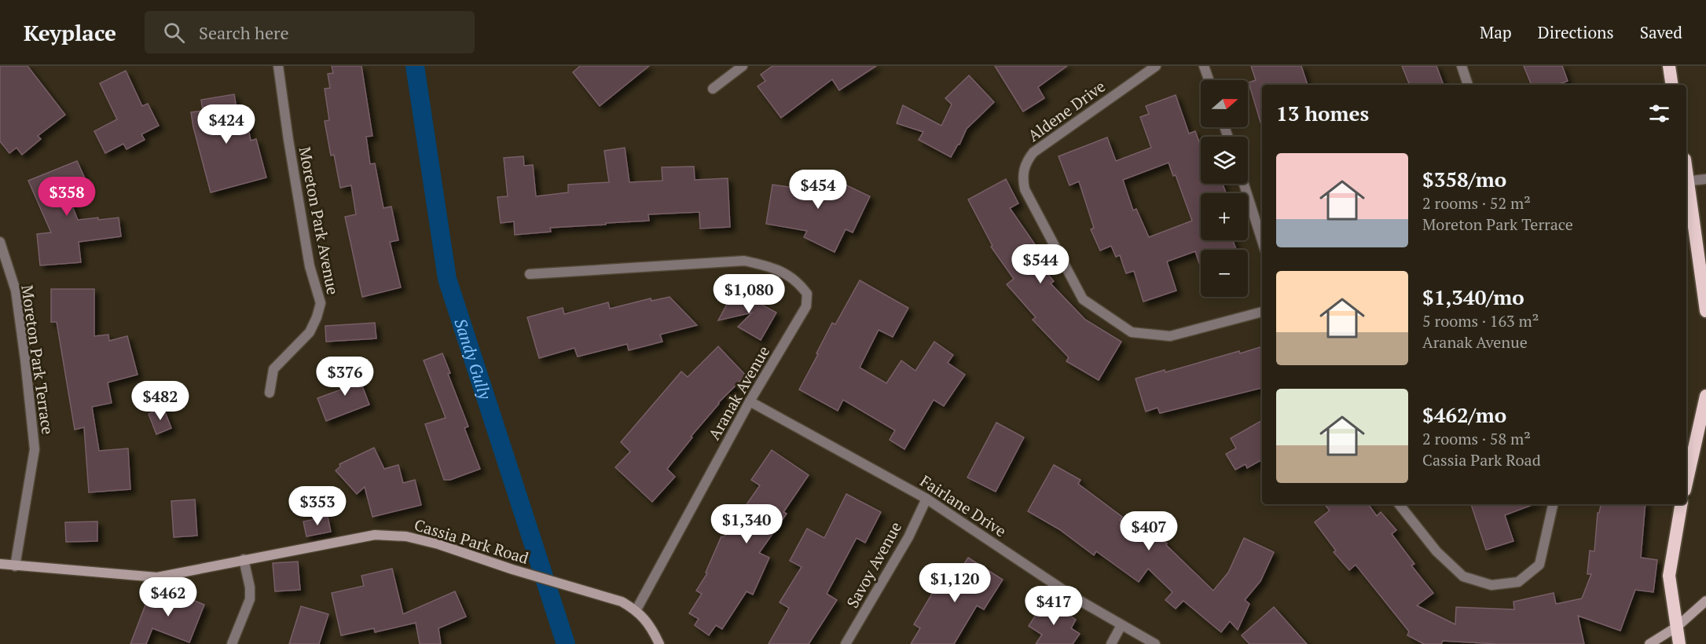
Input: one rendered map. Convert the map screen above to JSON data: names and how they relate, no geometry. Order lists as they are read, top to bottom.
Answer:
{
  "streets": {
    "main road": ["Cassia Park Road"],
    "street": [
      "Aldene Drive",
      "Moreton Park Avenue",
      "Moreton Park Terrace",
      "Aranak Avenue",
      "Fairlane Drive",
      "Savoy Avenue"
    ]
  },
  "crossings": [
    ["Moreton Park Terrace", "Cassia Park Road"],
    ["Aranak Avenue", "Fairlane Drive"],
    ["Aranak Avenue", "Cassia Park Road"],
    ["Fairlane Drive", "Savoy Avenue"]
  ],
  "water": ["Sandy Gully"],
  "north": "right",
  "page": {
    "header": "Keyplace",
    "search": "Search here",
    "nav": ["Map", "Directions", "Saved"],
    "map_buttons": ["+", "−"],
    "heading": "13 homes",
    "price": [
      "$424",
      "$454",
      "$358",
      "$544",
      "$1,080",
      "$376",
      "$482",
      "$353",
      "$1,340",
      "$407",
      "$1,120",
      "$462",
      "$417"
    ],
    "list": [
      {
        "name": "$358/mo",
        "note": "2 rooms · 52 m² · Moreton Park Terrace"
      },
      {
        "name": "$1,340/mo",
        "note": "5 rooms · 163 m² · Aranak Avenue"
      },
      {
        "name": "$462/mo",
        "note": "2 rooms · 58 m² · Cassia Park Road"
      }
    ]
  }
}
